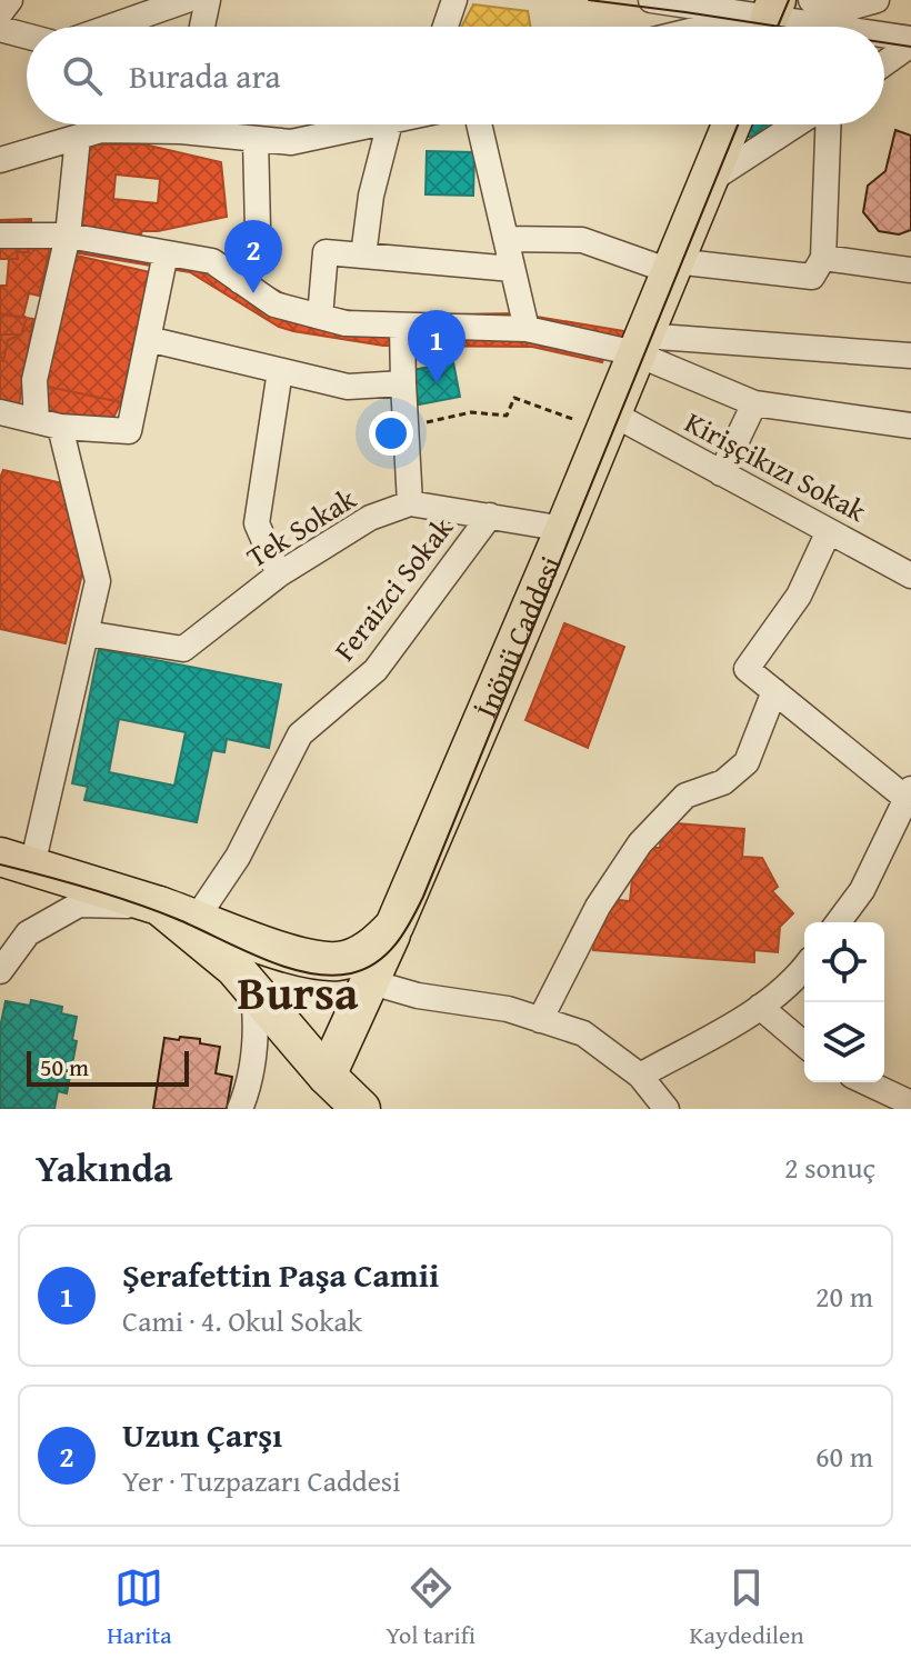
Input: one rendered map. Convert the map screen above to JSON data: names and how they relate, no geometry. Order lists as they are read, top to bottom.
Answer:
{
  "streets": {
    "main road": ["İnönü Caddesi"],
    "street": ["Kirişçikızı Sokak", "Tek Sokak", "Feraizci Sokak"]
  },
  "crossings": [
    ["Kirişçikızı Sokak", "İnönü Caddesi"],
    ["Tek Sokak", "Feraizci Sokak"],
    ["Tek Sokak", "İnönü Caddesi"],
    ["Feraizci Sokak", "İnönü Caddesi"]
  ],
  "districts": ["Bursa"],
  "scale_bar": "50 m",
  "page": {
    "search": "Burada ara",
    "pins": ["2", "1"],
    "scale": "50 m",
    "heading": ["Yakında", "2 sonuç"],
    "list": [
      {
        "mark": "1",
        "name": "Şerafettin Paşa Camii",
        "note": "Cami · 4. Okul Sokak",
        "value": "20 m"
      },
      {
        "mark": "2",
        "name": "Uzun Çarşı",
        "note": "Yer · Tuzpazarı Caddesi",
        "value": "60 m"
      }
    ],
    "nav": ["Harita", "Yol tarifi", "Kaydedilen"]
  }
}
